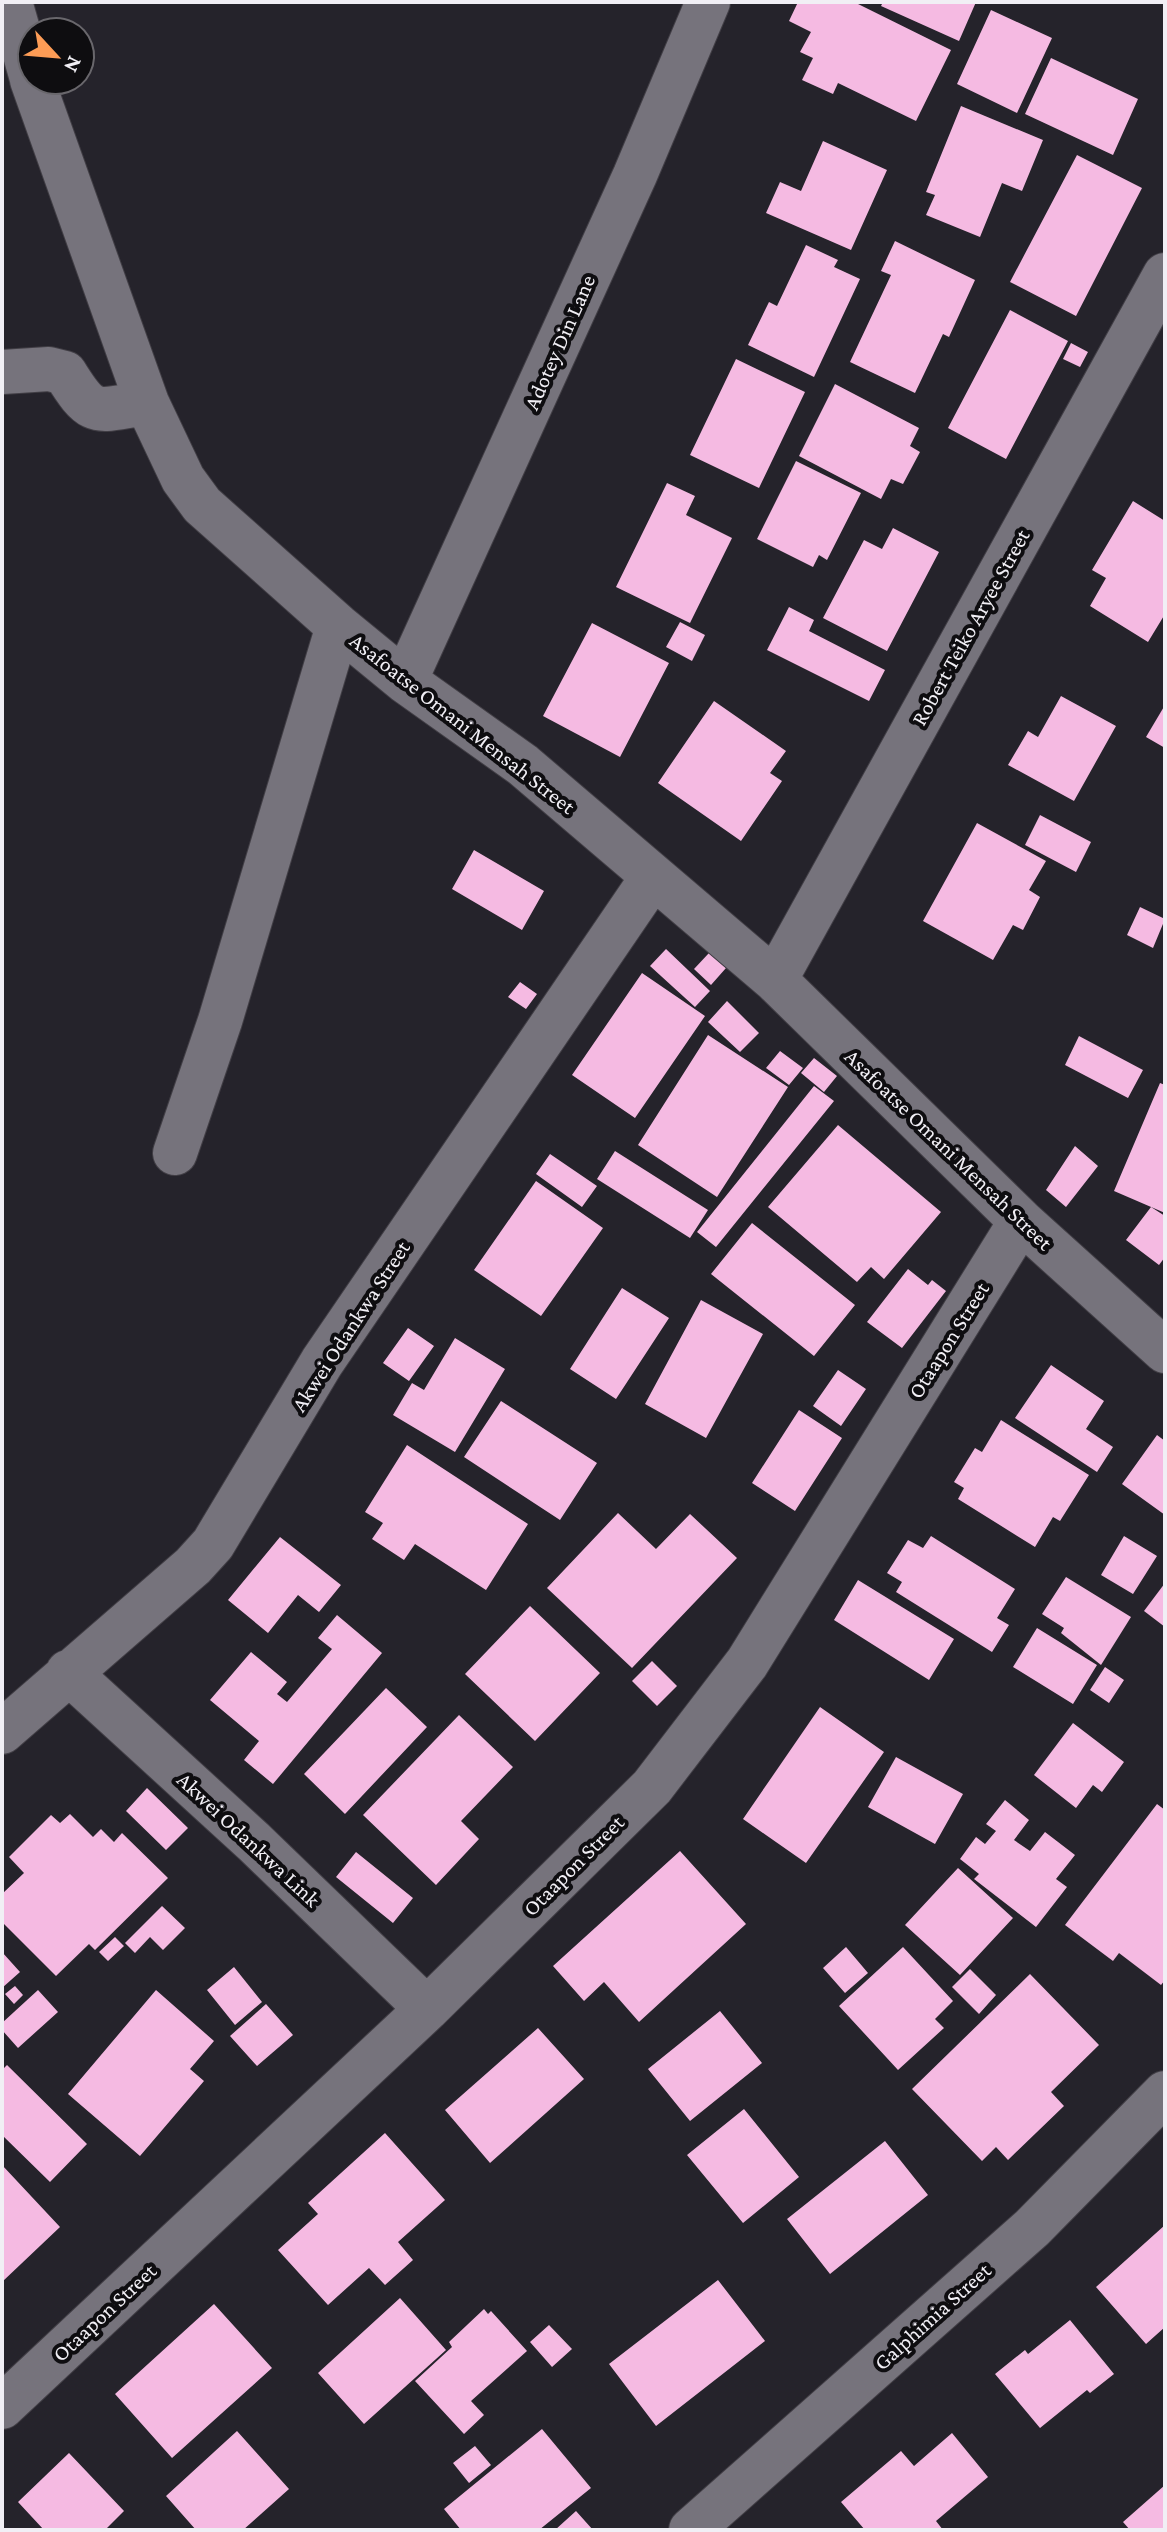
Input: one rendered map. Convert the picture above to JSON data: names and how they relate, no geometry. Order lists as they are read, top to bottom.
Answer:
{
  "streets": {
    "street": [
      "Adotey Din Lane",
      "Robert Teiko Aryee Street",
      "Asafoatse Omani Mensah Street",
      "Akwei Odankwa Street",
      "Otaapon Street",
      "Akwei Odankwa Link",
      "Galphimia Street"
    ]
  },
  "crossings": [
    ["Adotey Din Lane", "Asafoatse Omani Mensah Street"],
    ["Robert Teiko Aryee Street", "Asafoatse Omani Mensah Street"],
    ["Asafoatse Omani Mensah Street", "Akwei Odankwa Street"],
    ["Asafoatse Omani Mensah Street", "Otaapon Street"],
    ["Akwei Odankwa Street", "Akwei Odankwa Link"],
    ["Otaapon Street", "Akwei Odankwa Link"]
  ],
  "north": "bottom right"
}
